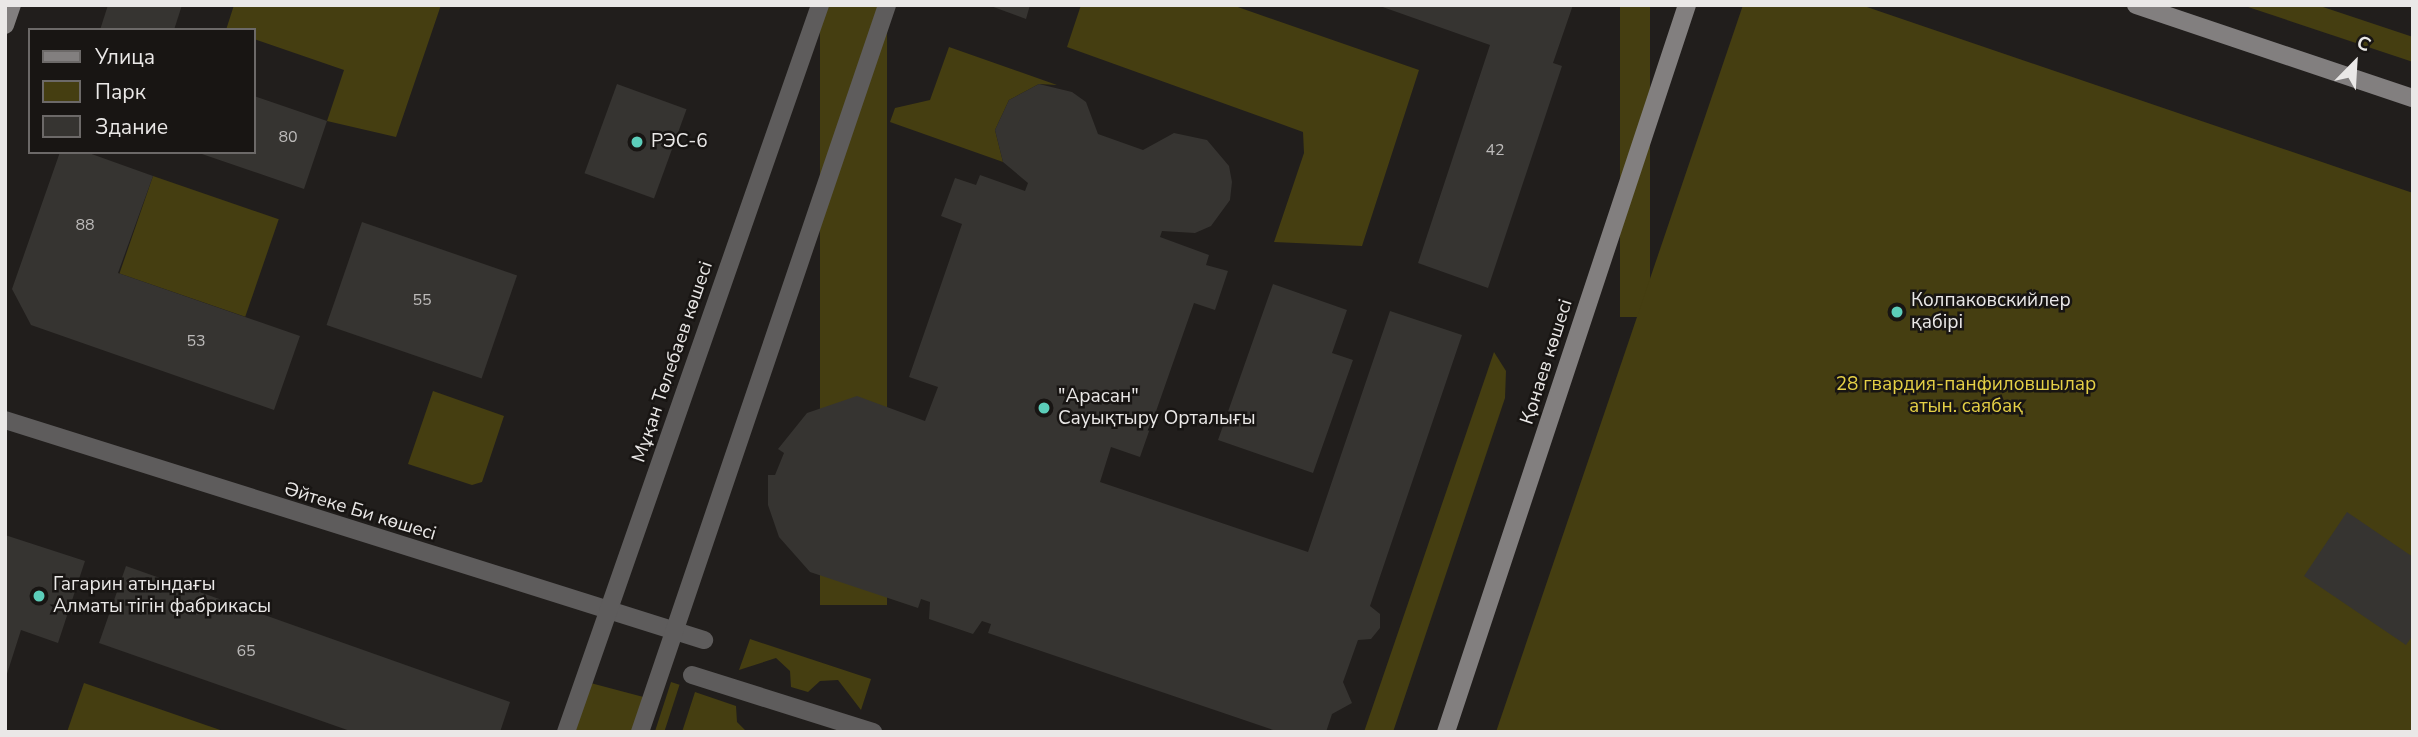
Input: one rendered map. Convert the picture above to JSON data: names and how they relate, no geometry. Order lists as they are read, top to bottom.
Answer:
{
  "streets": {
    "street": ["Мұқан Төлебаев көшесі", "Қонаев көшесі", "Әйтеке Би көшесі"]
  },
  "crossings": [
    ["Мұқан Төлебаев көшесі", "Әйтеке Би көшесі"]
  ],
  "parks": ["28 гвардия-панфиловшылар атын. саябақ"],
  "places": [
    "РЭС-6",
    "Колпаковскийлер қабірі",
    "\"Арасан\" Сауықтыру Орталығы",
    "Гагарин атындағы Алматы тігін фабрикасы"
  ],
  "house_numbers": [
    "80",
    "42",
    "88",
    "55",
    "53",
    "65"
  ],
  "legend": ["Улица", "Парк", "Здание"],
  "north": "top right"
}
